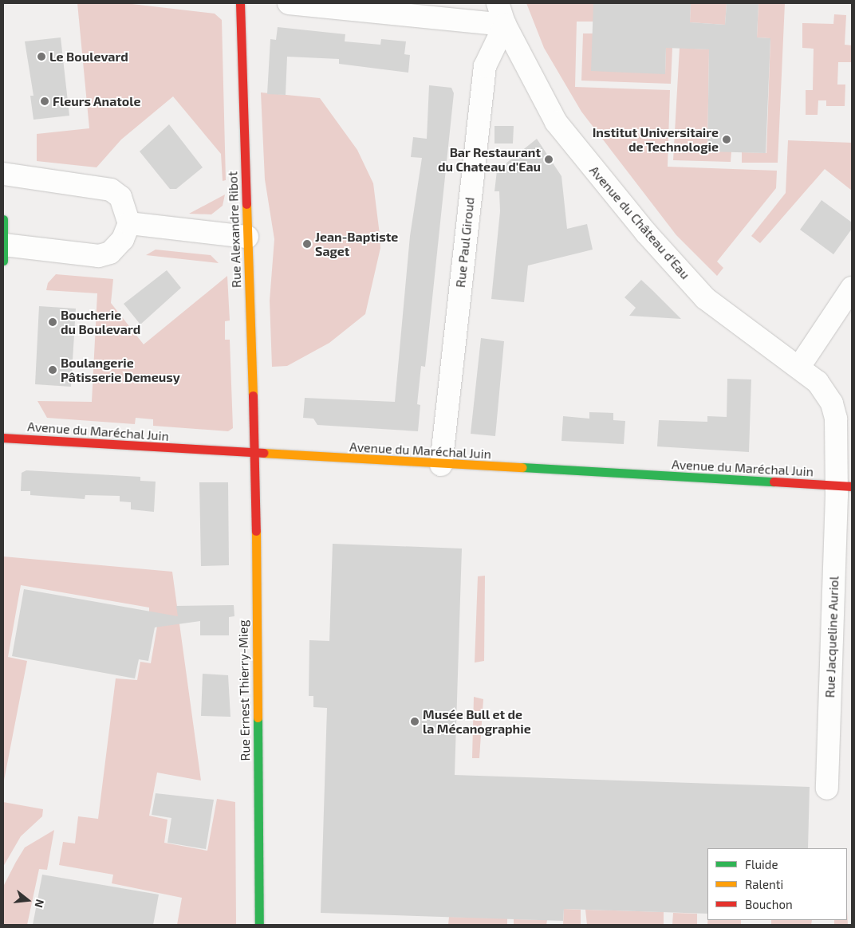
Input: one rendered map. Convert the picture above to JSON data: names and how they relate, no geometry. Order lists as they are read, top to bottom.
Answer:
{
  "streets": {
    "street": [
      "Avenue du Château d'Eau",
      "Rue Alexandre Ribot",
      "Rue Paul Giroud",
      "Avenue du Maréchal Juin",
      "Rue Jacqueline Auriol",
      "Rue Ernest Thierry-Mieg"
    ]
  },
  "crossings": [
    ["Avenue du Château d'Eau", "Rue Paul Giroud"],
    ["Avenue du Château d'Eau", "Avenue du Maréchal Juin"],
    ["Avenue du Château d'Eau", "Rue Jacqueline Auriol"],
    ["Rue Alexandre Ribot", "Avenue du Maréchal Juin"],
    ["Rue Alexandre Ribot", "Rue Ernest Thierry-Mieg"],
    ["Rue Paul Giroud", "Avenue du Maréchal Juin"],
    ["Avenue du Maréchal Juin", "Rue Jacqueline Auriol"],
    ["Avenue du Maréchal Juin", "Rue Ernest Thierry-Mieg"]
  ],
  "places": [
    "Le Boulevard",
    "Fleurs Anatole",
    "Institut Universitaire de Technologie",
    "Bar Restaurant du Chateau d'Eau",
    "Jean-Baptiste Saget",
    "Boucherie du Boulevard",
    "Boulangerie Pâtisserie Demeusy",
    "Musée Bull et de la Mécanographie"
  ],
  "legend": ["Fluide", "Ralenti", "Bouchon"],
  "north": "right"
}
